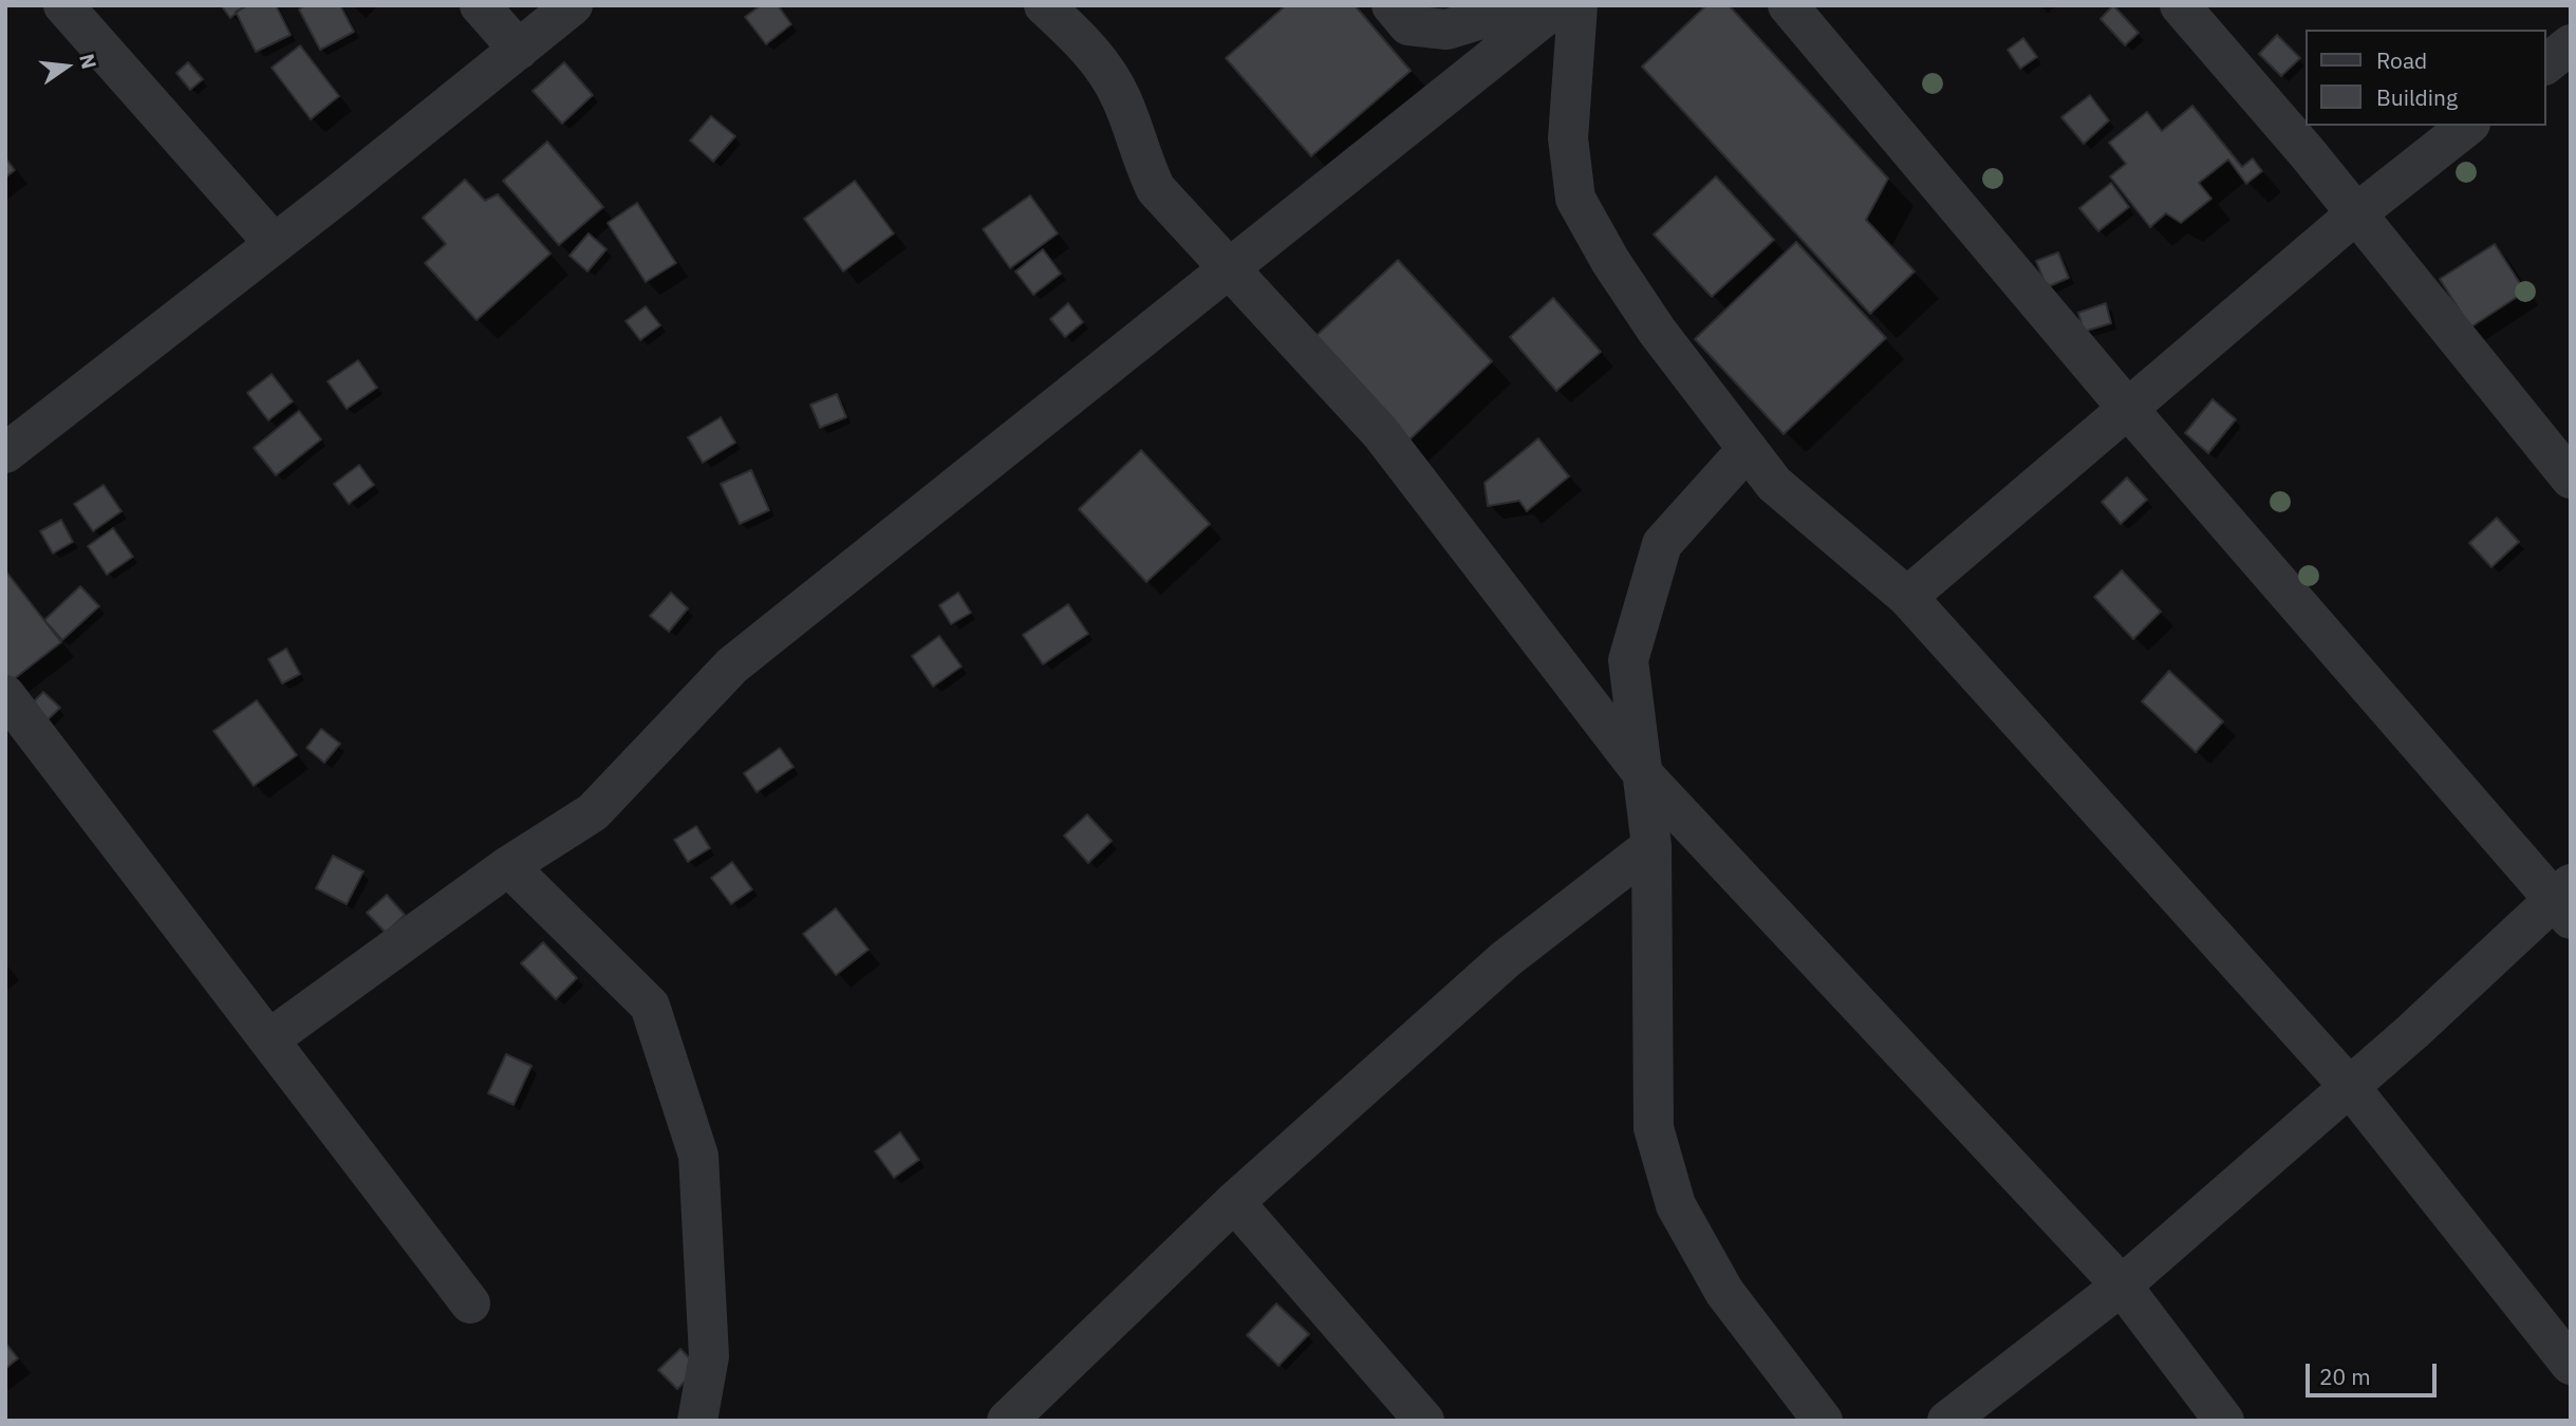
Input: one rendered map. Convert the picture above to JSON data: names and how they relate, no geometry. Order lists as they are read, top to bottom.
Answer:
{
  "legend": ["Road", "Building"],
  "scale_bar": "20 m",
  "north": "right"
}
